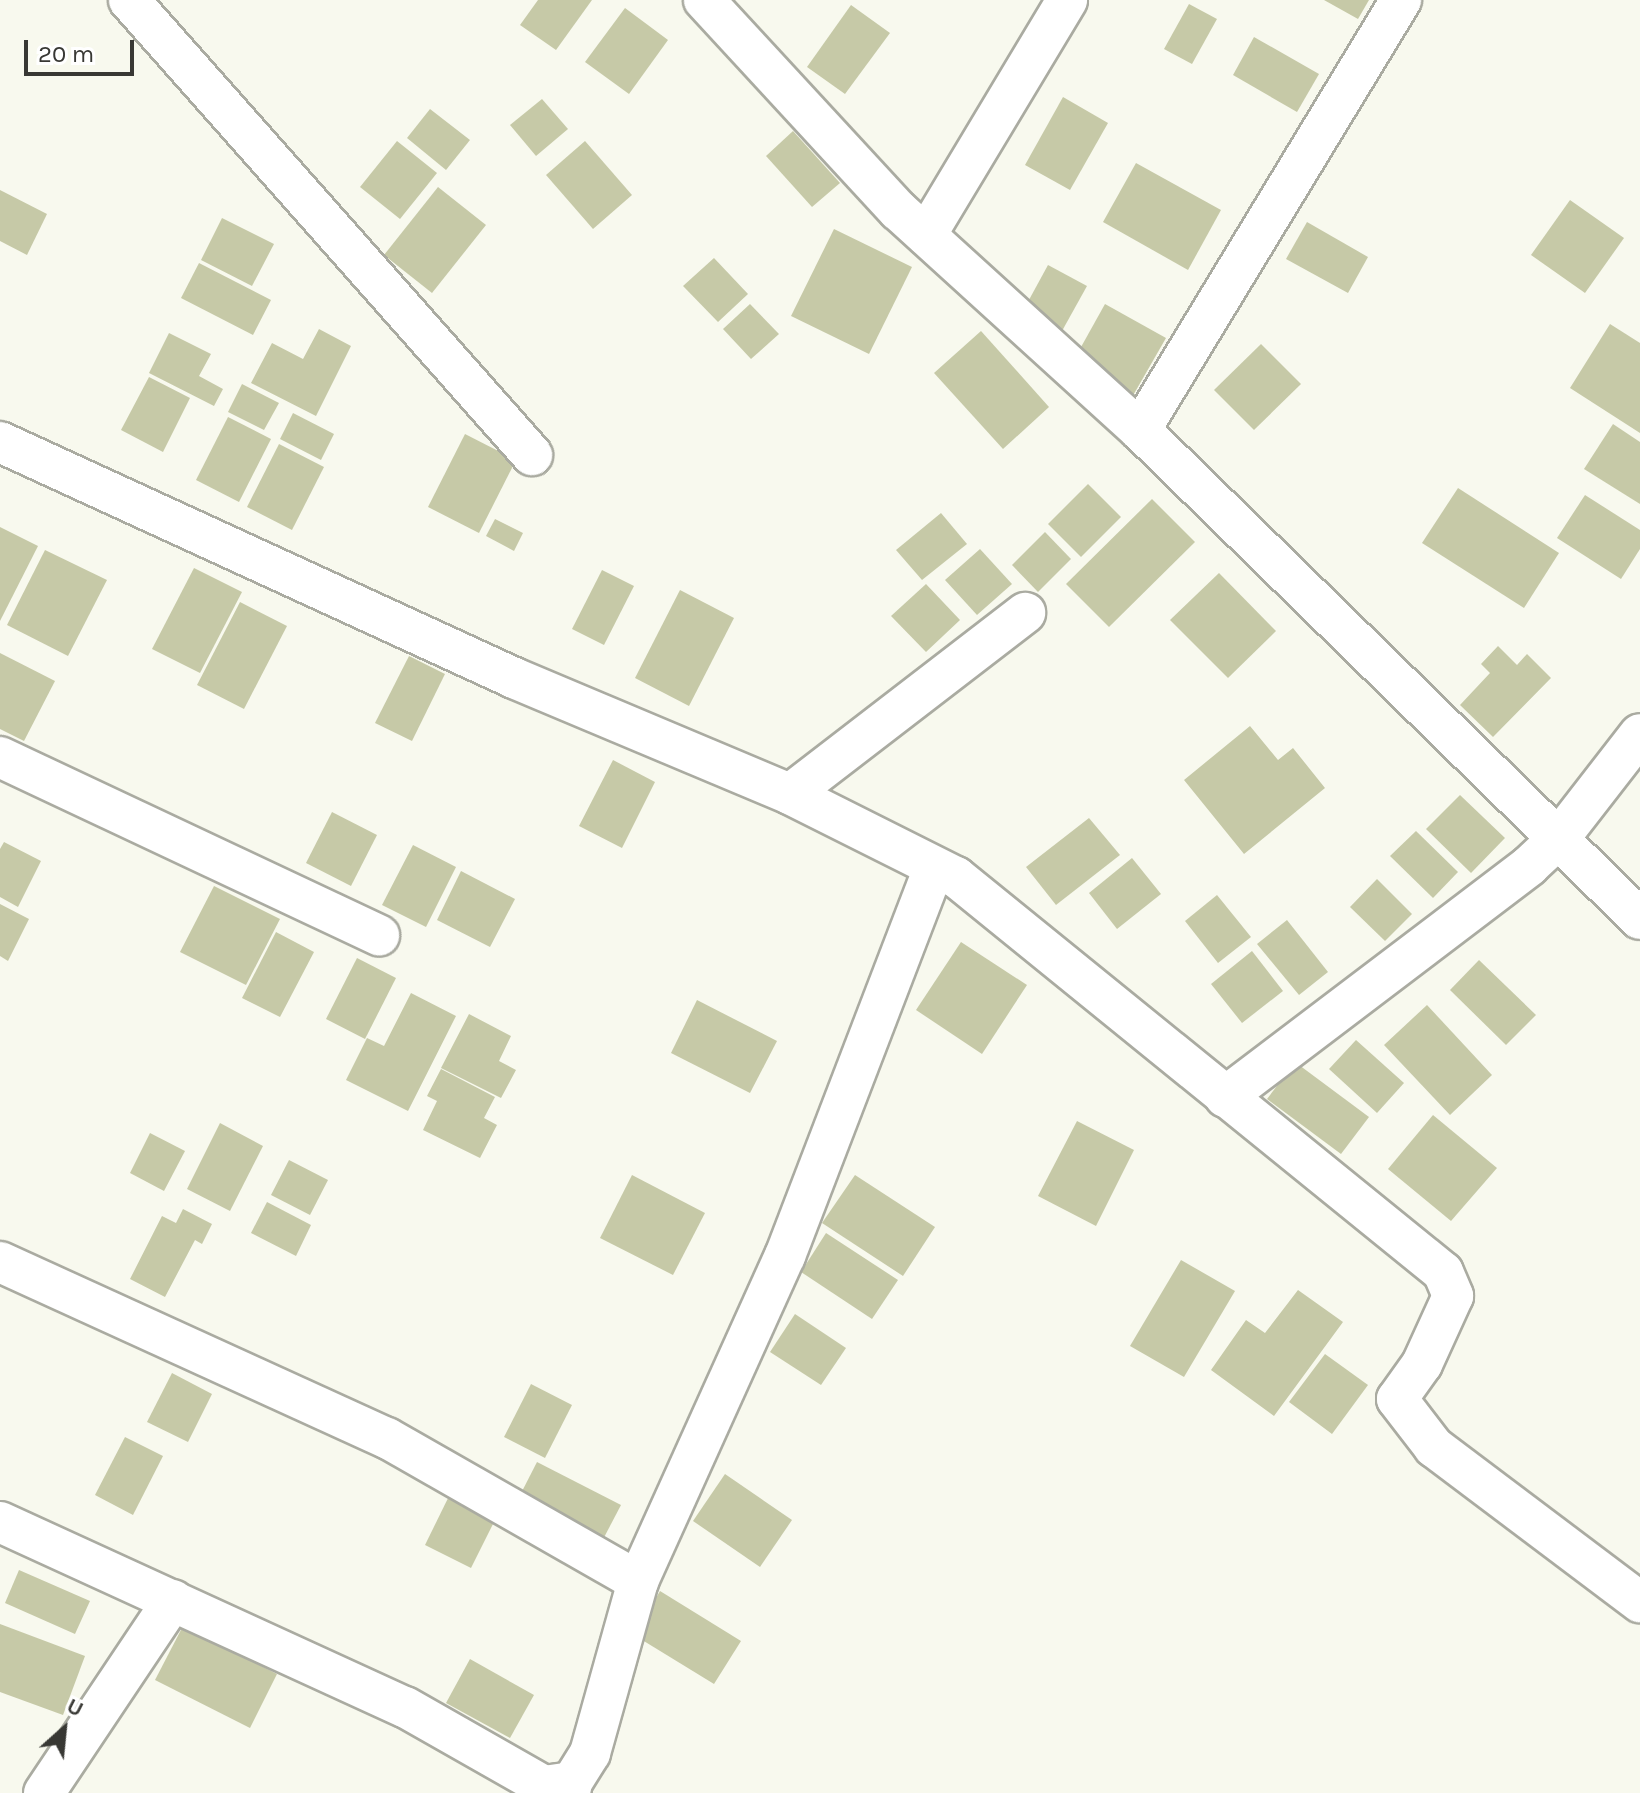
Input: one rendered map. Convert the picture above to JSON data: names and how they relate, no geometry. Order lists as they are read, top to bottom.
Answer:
{
  "scale_bar": "20 m",
  "north": "top right"
}
